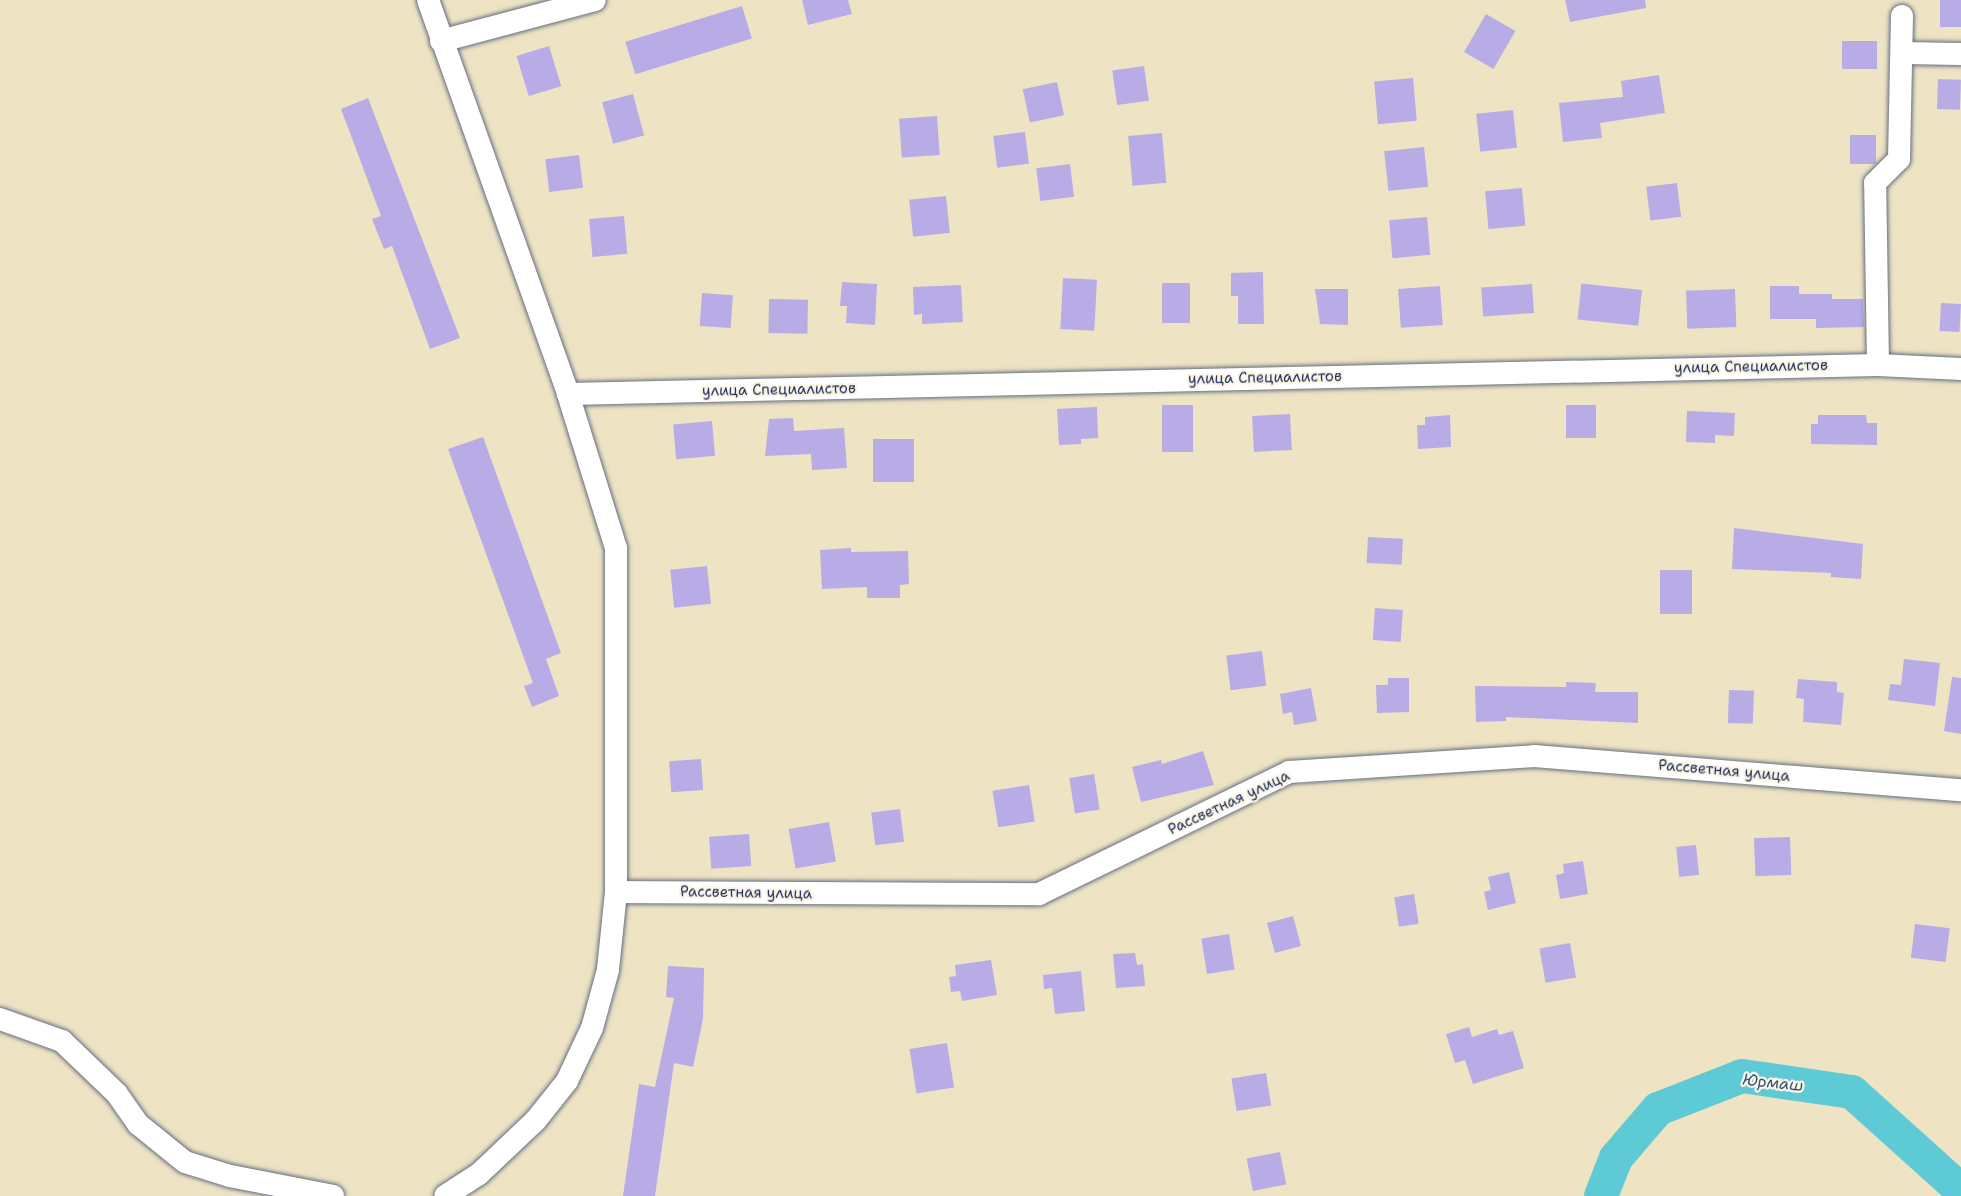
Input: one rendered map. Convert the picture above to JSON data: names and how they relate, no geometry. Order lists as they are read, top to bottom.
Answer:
{
  "streets": {
    "street": ["улица Специалистов", "Рассветная улица"]
  },
  "water": ["Юрмаш"]
}
